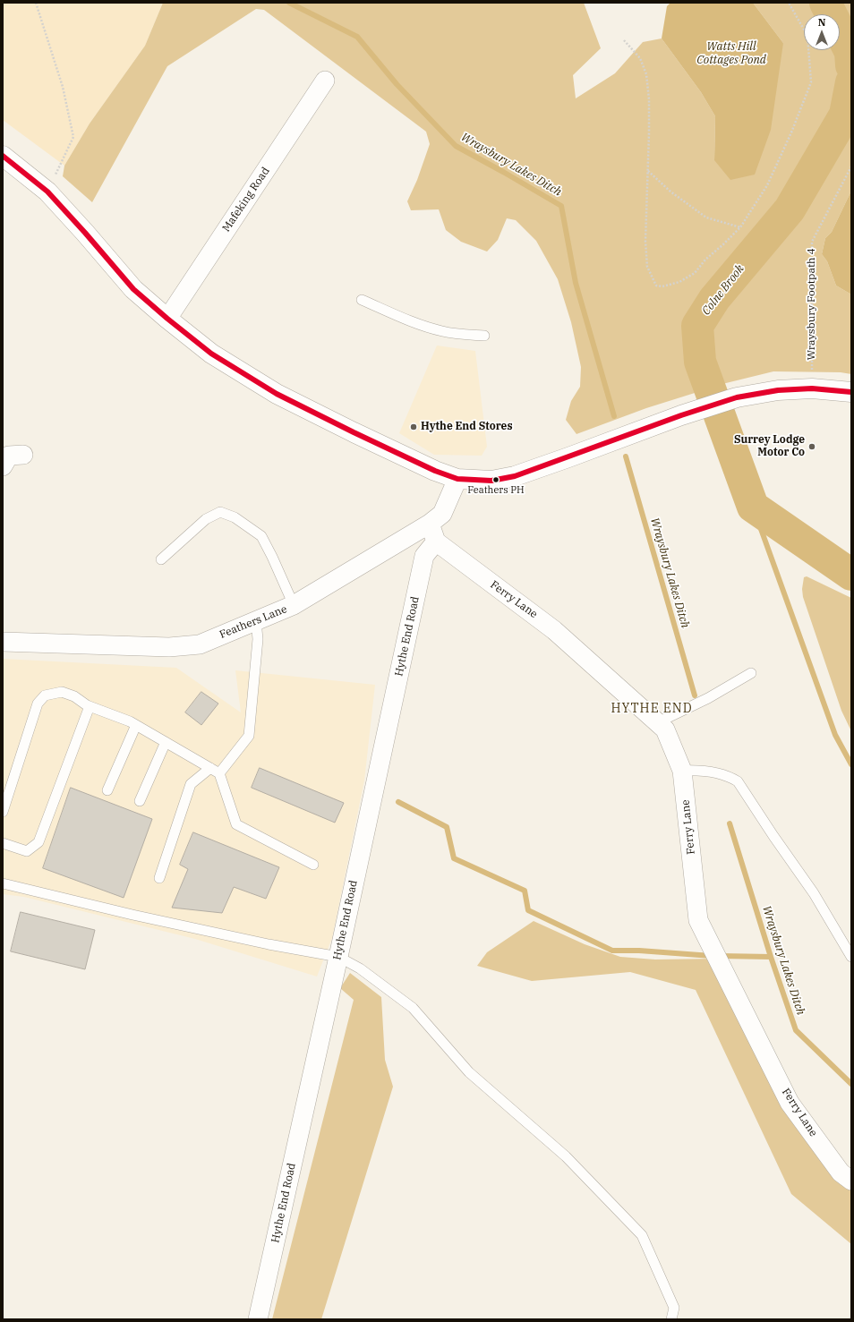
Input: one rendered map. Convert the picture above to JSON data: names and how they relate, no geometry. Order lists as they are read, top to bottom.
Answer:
{
  "streets": {
    "street": [
      "Mafeking Road",
      "Ferry Lane",
      "Feathers Lane",
      "Hythe End Road"
    ],
    "path": ["Wraysbury Footpath 4"]
  },
  "crossings": [
    ["Ferry Lane", "Hythe End Road"]
  ],
  "districts": ["HYTHE END"],
  "water": ["Watts Hill Cottages Pond", "Wraysbury Lakes Ditch", "Colne Brook"],
  "places": ["Hythe End Stores", "Surrey Lodge Motor Co", "Feathers PH"],
  "north": "top"
}
